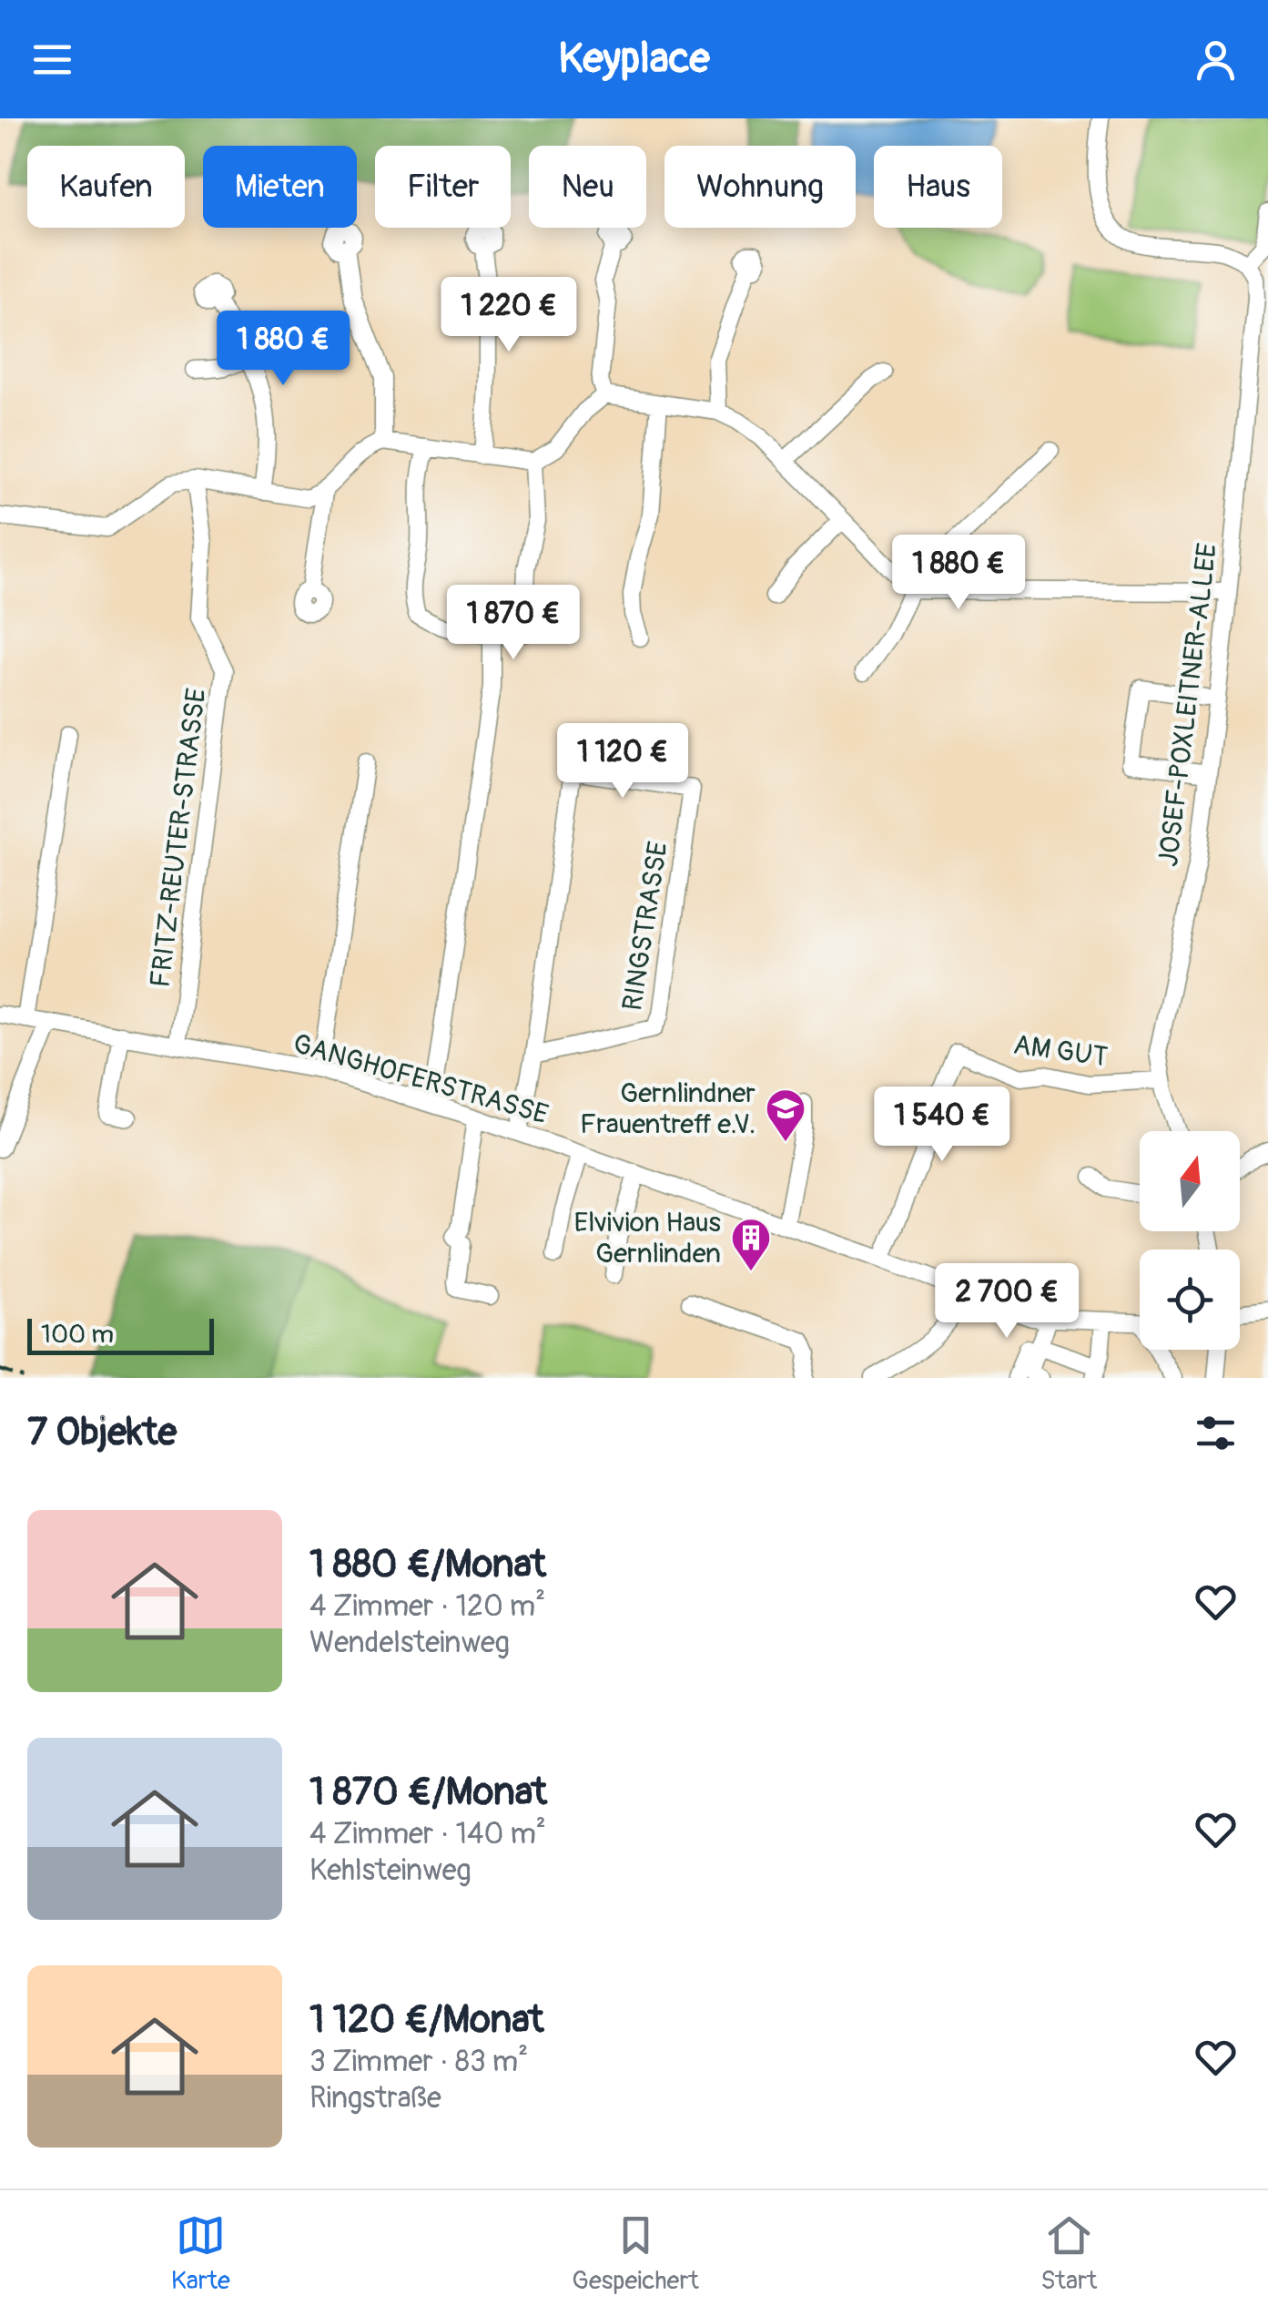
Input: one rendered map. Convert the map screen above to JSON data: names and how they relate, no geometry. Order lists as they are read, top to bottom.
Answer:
{
  "streets": {
    "street": [
      "JOSEF-POXLEITNER-ALLEE",
      "FRITZ-REUTER-STRASSE",
      "RINGSTRASSE",
      "AM GUT",
      "GANGHOFERSTRASSE"
    ]
  },
  "crossings": [
    ["JOSEF-POXLEITNER-ALLEE", "AM GUT"],
    ["FRITZ-REUTER-STRASSE", "GANGHOFERSTRASSE"],
    ["RINGSTRASSE", "GANGHOFERSTRASSE"],
    ["AM GUT", "GANGHOFERSTRASSE"]
  ],
  "places": {
    "school or university": ["Gernlindner Frauentreff e.V."],
    "building": ["Elvivion Haus Gernlinden"]
  },
  "scale_bar": "100 m",
  "north": "top",
  "page": {
    "header": "Keyplace",
    "chip": [
      "Kaufen",
      "Mieten",
      "Filter",
      "Neu",
      "Wohnung",
      "Haus"
    ],
    "price": [
      "1 220 €",
      "1 880 €",
      "1 880 €",
      "1 870 €",
      "1 120 €",
      "1 540 €",
      "2 700 €"
    ],
    "scale": "100 m",
    "heading": "7 Objekte",
    "list": [
      {
        "name": "1 880 €/Monat",
        "note": "4 Zimmer · 120 m² · Wendelsteinweg"
      },
      {
        "name": "1 870 €/Monat",
        "note": "4 Zimmer · 140 m² · Kehlsteinweg"
      },
      {
        "name": "1 120 €/Monat",
        "note": "3 Zimmer · 83 m² · Ringstraße"
      }
    ],
    "tabs": ["Karte", "Gespeichert", "Start"]
  }
}
